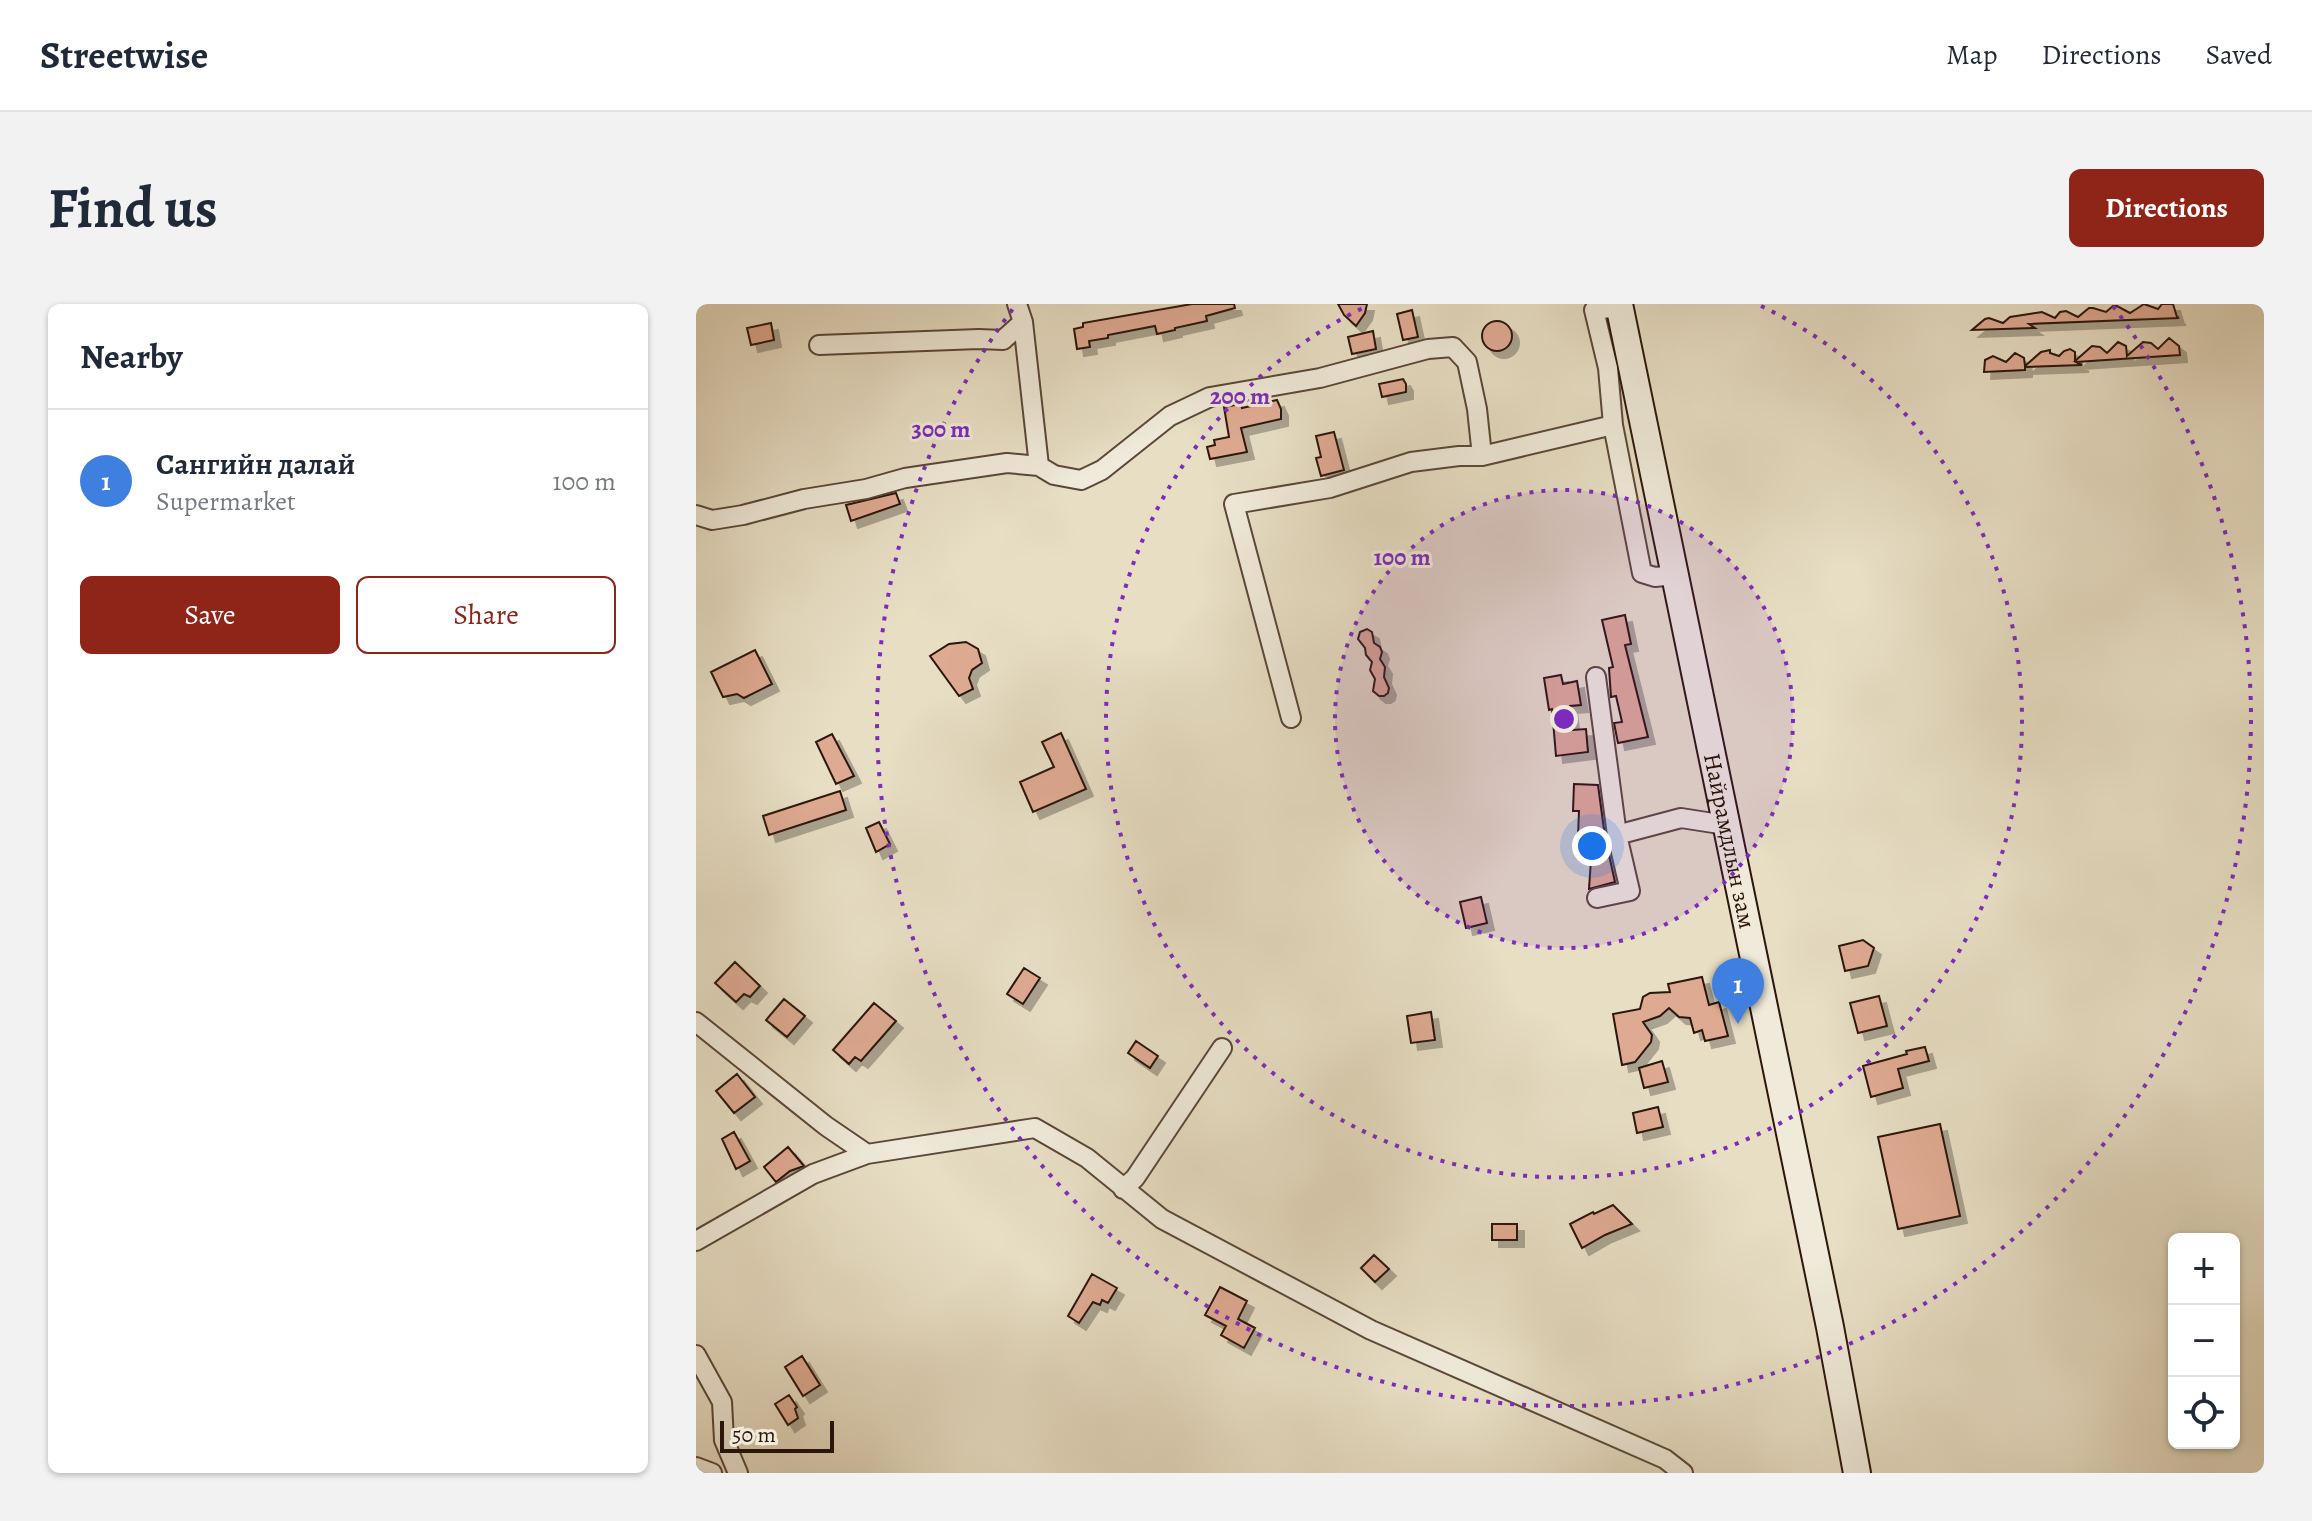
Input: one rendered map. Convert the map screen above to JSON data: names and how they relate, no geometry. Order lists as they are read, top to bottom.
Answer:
{
  "streets": {
    "main road": ["Найрамдлын зам"]
  },
  "scale_bar": "50 m",
  "page": {
    "header": "Streetwise",
    "nav": ["Map", "Directions", "Saved"],
    "buttons": [
      "Directions",
      ["Save", "Share"]
    ],
    "title": "Find us",
    "heading": "Nearby",
    "list": [
      {
        "mark": "1",
        "name": "Сангийн далай",
        "note": "Supermarket",
        "value": "100 m"
      }
    ],
    "pins": "1",
    "map_buttons": ["+", "−"],
    "scale": "50 m"
  },
  "rings": ["200 m", "300 m", "100 m"]
}
